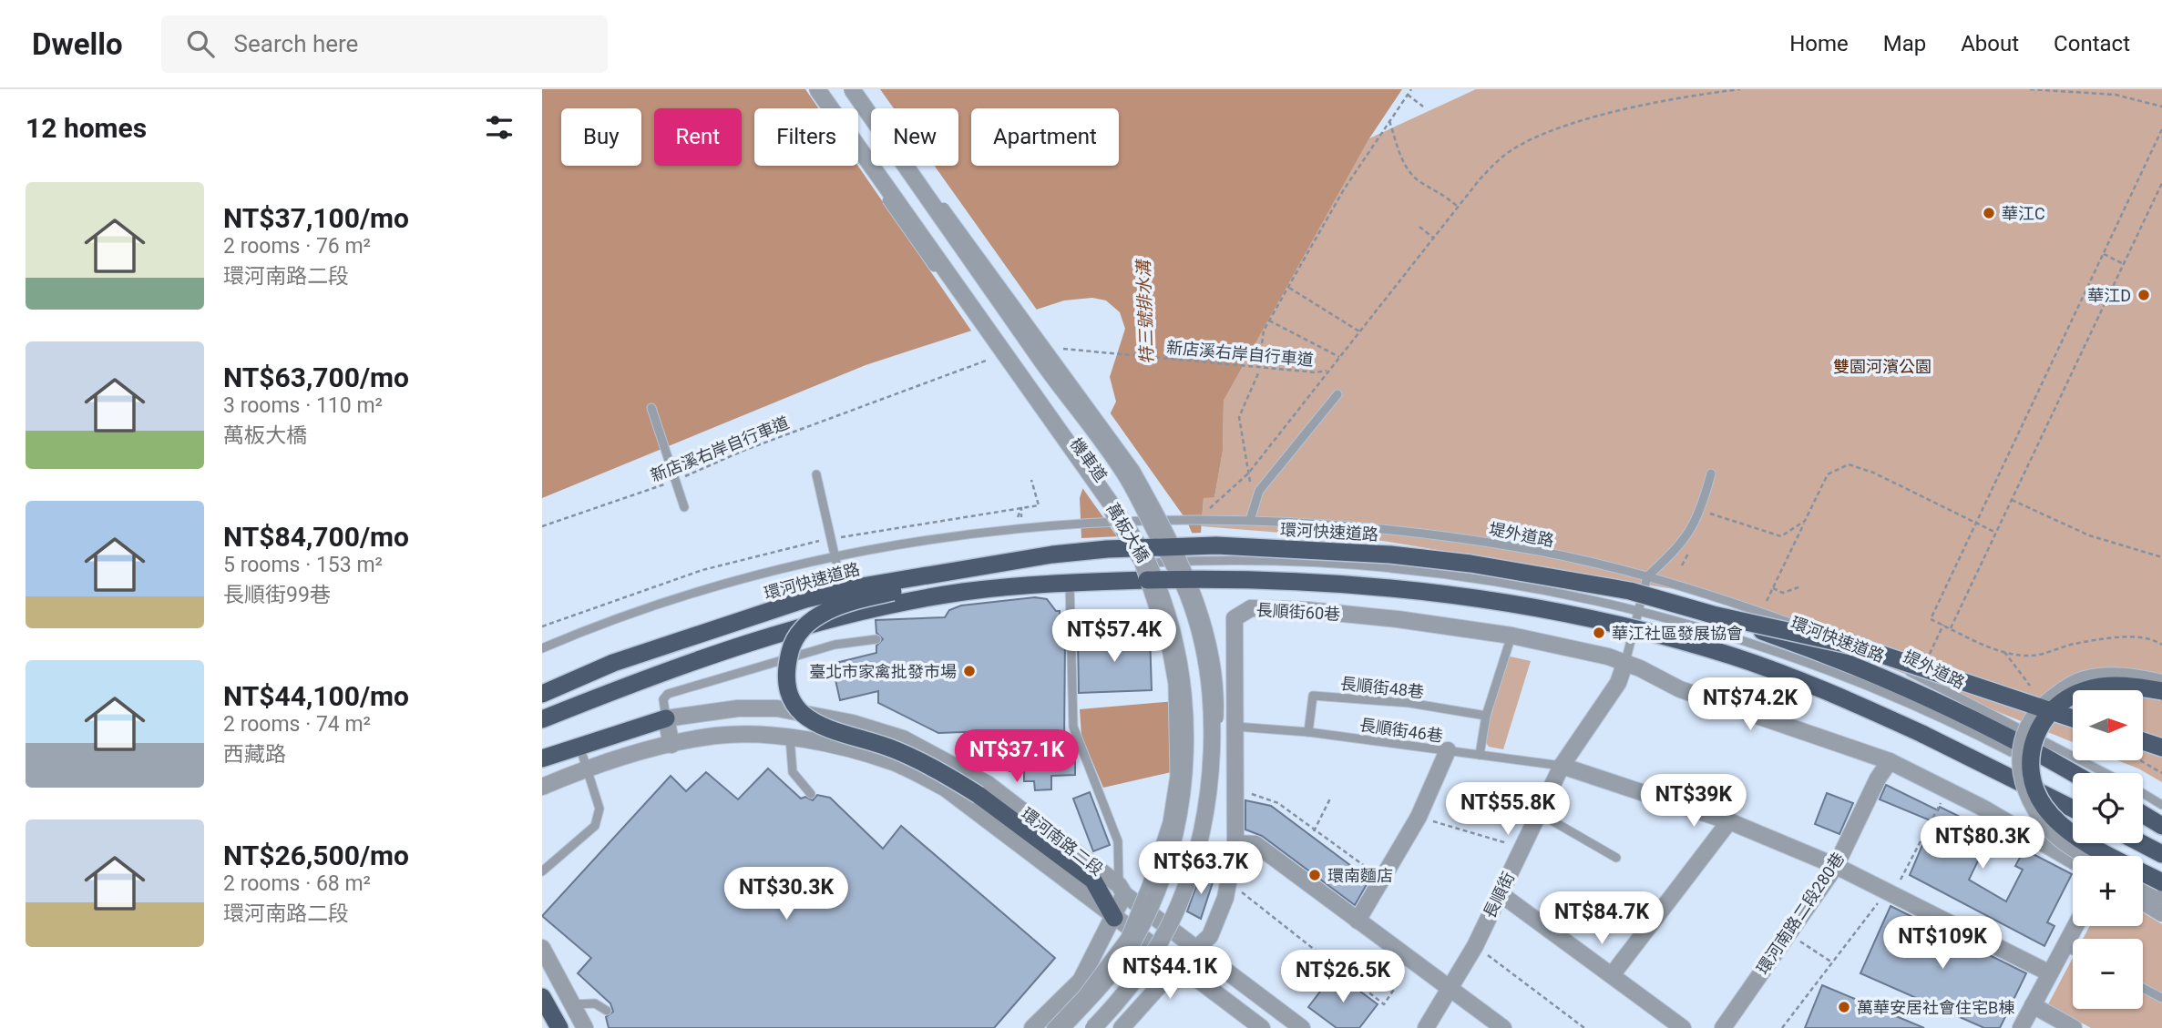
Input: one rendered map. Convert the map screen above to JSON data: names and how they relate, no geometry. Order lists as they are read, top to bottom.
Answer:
{
  "streets": {
    "highway": ["環河快速道路"],
    "street": [
      "萬板大橋",
      "長順街60巷",
      "環河南路二段",
      "長順街",
      "環河南路二段280巷"
    ],
    "lane": [
      "機車道",
      "堤外道路",
      "提外道路",
      "長順街48巷",
      "長順街46巷"
    ],
    "path": ["新店溪右岸自行車道"]
  },
  "crossings": [
    ["堤外道路", "提外道路"],
    ["長順街60巷", "長順街46巷"],
    ["長順街60巷", "環河南路二段"],
    ["長順街60巷", "長順街"],
    ["長順街60巷", "環河南路二段280巷"],
    ["長順街48巷", "長順街46巷"],
    ["長順街46巷", "長順街"]
  ],
  "water": ["特三號排水溝"],
  "parks": ["雙園河濱公園"],
  "places": [
    "華江C",
    "華江D",
    "華江社區發展協會",
    "臺北市家禽批發市場",
    "環南麵店",
    "萬華安居社會住宅B棟"
  ],
  "north": "right",
  "page": {
    "header": "Dwello",
    "search": "Search here",
    "nav": [
      "Home",
      "Map",
      "About",
      "Contact"
    ],
    "heading": "12 homes",
    "chip": [
      "Buy",
      "Rent",
      "Filters",
      "New",
      "Apartment"
    ],
    "list": [
      {
        "name": "NT$37,100/mo",
        "note": "2 rooms · 76 m² · 環河南路二段"
      },
      {
        "name": "NT$63,700/mo",
        "note": "3 rooms · 110 m² · 萬板大橋"
      },
      {
        "name": "NT$84,700/mo",
        "note": "5 rooms · 153 m² · 長順街99巷"
      },
      {
        "name": "NT$44,100/mo",
        "note": "2 rooms · 74 m² · 西藏路"
      },
      {
        "name": "NT$26,500/mo",
        "note": "2 rooms · 68 m² · 環河南路二段"
      }
    ],
    "price": [
      "NT$57.4K",
      "NT$74.2K",
      "NT$37.1K",
      "NT$39K",
      "NT$55.8K",
      "NT$80.3K",
      "NT$63.7K",
      "NT$30.3K",
      "NT$84.7K",
      "NT$109K",
      "NT$44.1K",
      "NT$26.5K"
    ],
    "map_buttons": ["+", "−"]
  }
}
